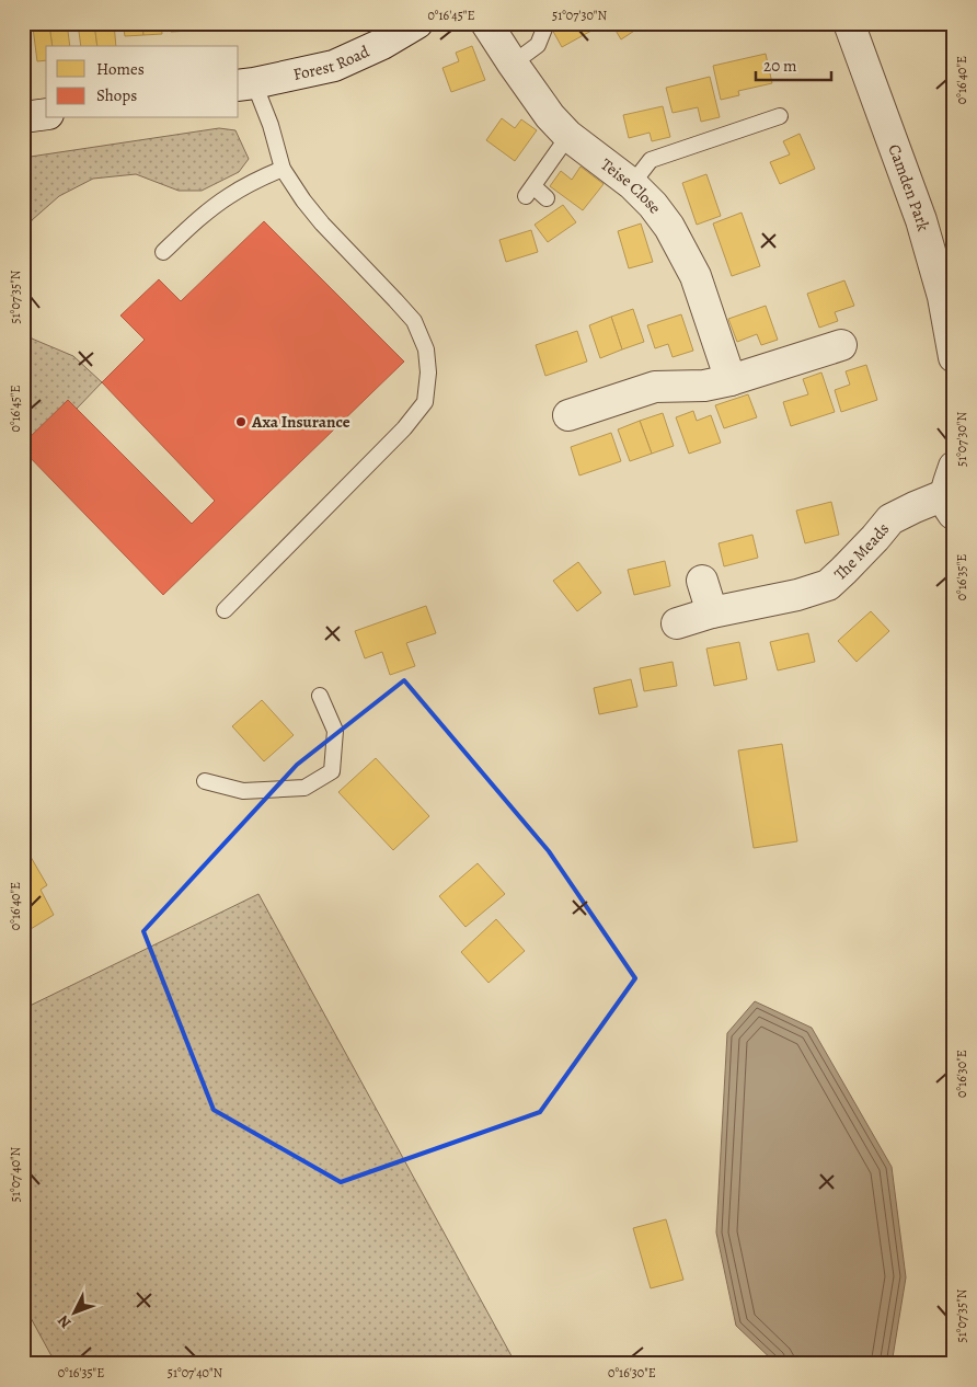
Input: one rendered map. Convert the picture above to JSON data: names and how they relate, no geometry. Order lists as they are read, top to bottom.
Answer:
{
  "streets": {
    "street": [
      "Forest Road",
      "Teise Close",
      "Camden Park",
      "The Meads"
    ]
  },
  "places": ["Axa Insurance"],
  "legend": ["Homes", "Shops"],
  "scale_bar": "20 m",
  "north": "bottom left",
  "coordinates": [
    "0°16'45\"E",
    "51°07'30\"N",
    "0°16'40\"E",
    "51°07'35\"N",
    "0°16'35\"E",
    "0°16'30\"E",
    "51°07'40\"N"
  ]
}
